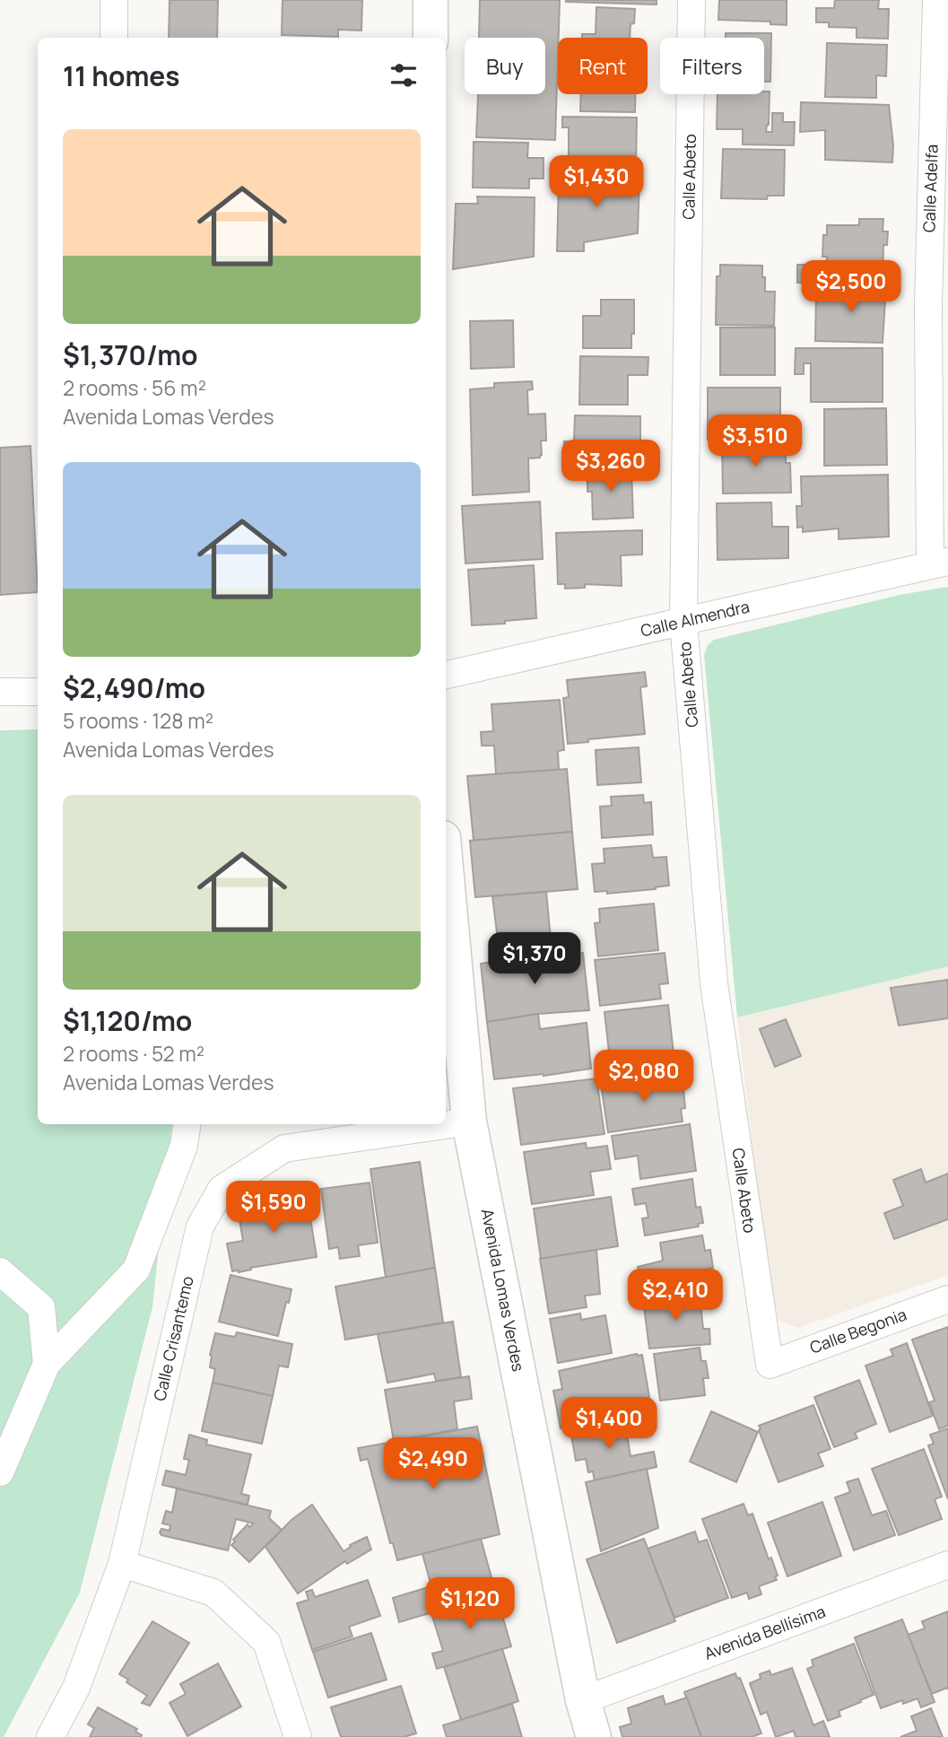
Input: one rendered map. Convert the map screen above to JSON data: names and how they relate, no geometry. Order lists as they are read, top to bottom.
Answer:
{
  "streets": {
    "street": [
      "Calle Abeto",
      "Calle Adelfa",
      "Calle Almendra",
      "Avenida Lomas Verdes",
      "Calle Begonia",
      "Calle Crisantemo",
      "Avenida Bellísima"
    ]
  },
  "crossings": [
    ["Calle Abeto", "Calle Almendra"],
    ["Calle Abeto", "Calle Begonia"],
    ["Calle Adelfa", "Calle Almendra"],
    ["Avenida Lomas Verdes", "Calle Crisantemo"],
    ["Avenida Lomas Verdes", "Avenida Bellísima"]
  ],
  "page": {
    "chip": ["Buy", "Rent", "Filters"],
    "heading": "11 homes",
    "list": [
      {
        "name": "$1,370/mo",
        "note": "2 rooms · 56 m² · Avenida Lomas Verdes"
      },
      {
        "name": "$2,490/mo",
        "note": "5 rooms · 128 m² · Avenida Lomas Verdes"
      },
      {
        "name": "$1,120/mo",
        "note": "2 rooms · 52 m² · Avenida Lomas Verdes"
      }
    ],
    "price": [
      "$1,430",
      "$2,500",
      "$3,510",
      "$3,260",
      "$1,370",
      "$2,080",
      "$1,590",
      "$2,410",
      "$1,400",
      "$2,490",
      "$1,120"
    ]
  }
}
